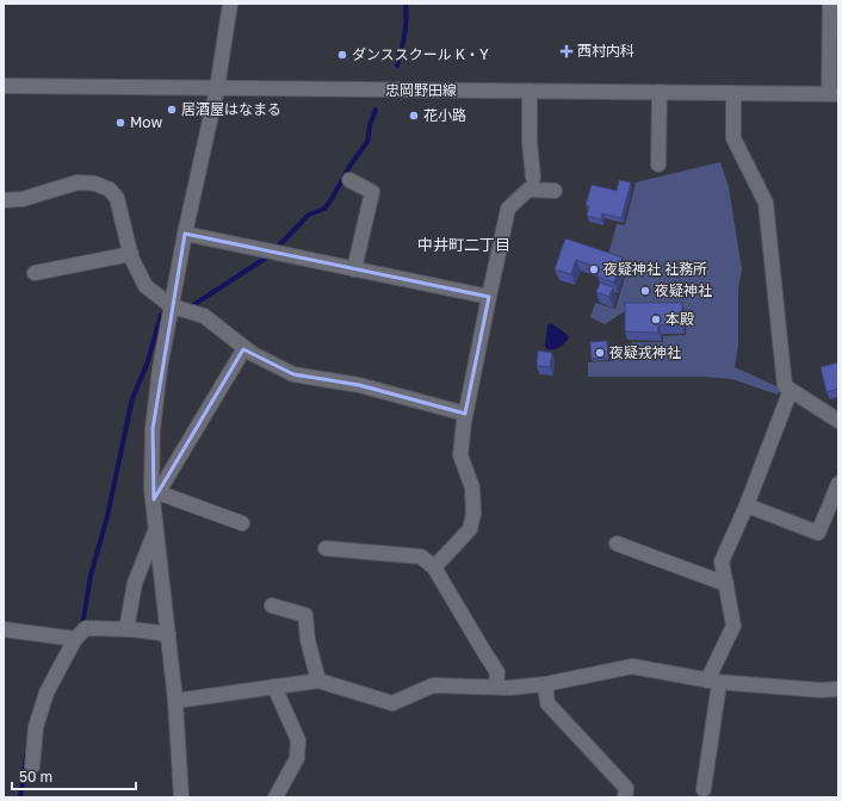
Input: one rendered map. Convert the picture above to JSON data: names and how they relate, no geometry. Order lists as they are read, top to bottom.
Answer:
{
  "streets": {
    "street": ["忠岡野田線"]
  },
  "districts": ["中井町二丁目"],
  "places": {
    "health": ["西村内科"],
    "other": [
      "ダンススクール K・Y",
      "居酒屋はなまる",
      "花小路",
      "Mow",
      "夜疑神社 社務所",
      "夜疑神社",
      "本殿",
      "夜疑戎神社"
    ]
  },
  "scale_bar": "50 m"
}
